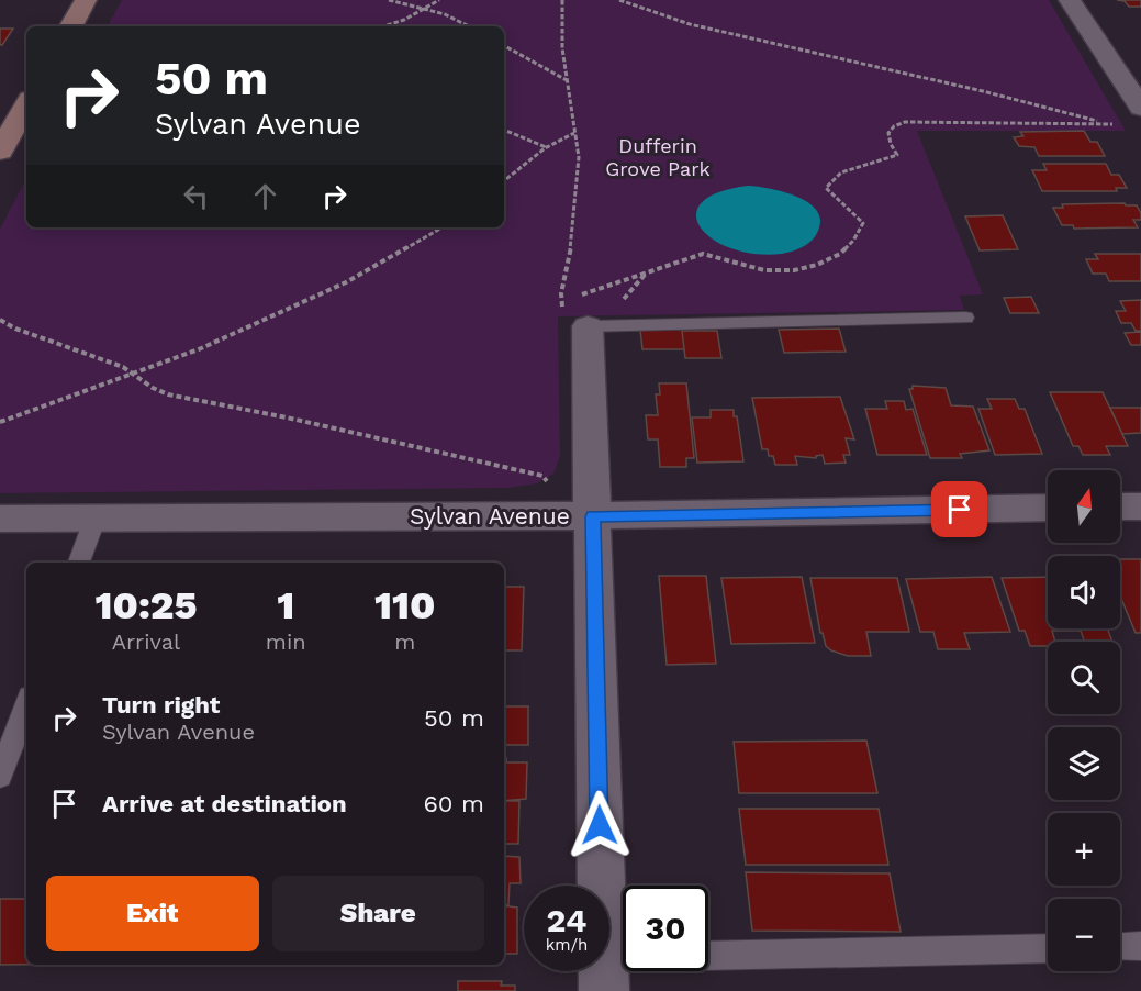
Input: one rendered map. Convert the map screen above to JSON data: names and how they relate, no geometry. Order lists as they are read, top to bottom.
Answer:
{
  "streets": {
    "street": ["Sylvan Avenue"]
  },
  "parks": ["Dufferin Grove Park"],
  "north": "top",
  "page": {
    "turn": ["50 m", "Sylvan Avenue"],
    "map_buttons": ["+", "−"],
    "eta": [
      "10:25",
      "Arrival",
      "1",
      "min",
      "110",
      "m"
    ],
    "list": [
      {
        "name": "Turn right",
        "note": "Sylvan Avenue",
        "value": "50 m"
      },
      {
        "name": "Arrive at destination",
        "value": "60 m"
      }
    ],
    "buttons": ["Exit", "Share"],
    "speed": "24 km/h",
    "limit": "30"
  }
}
